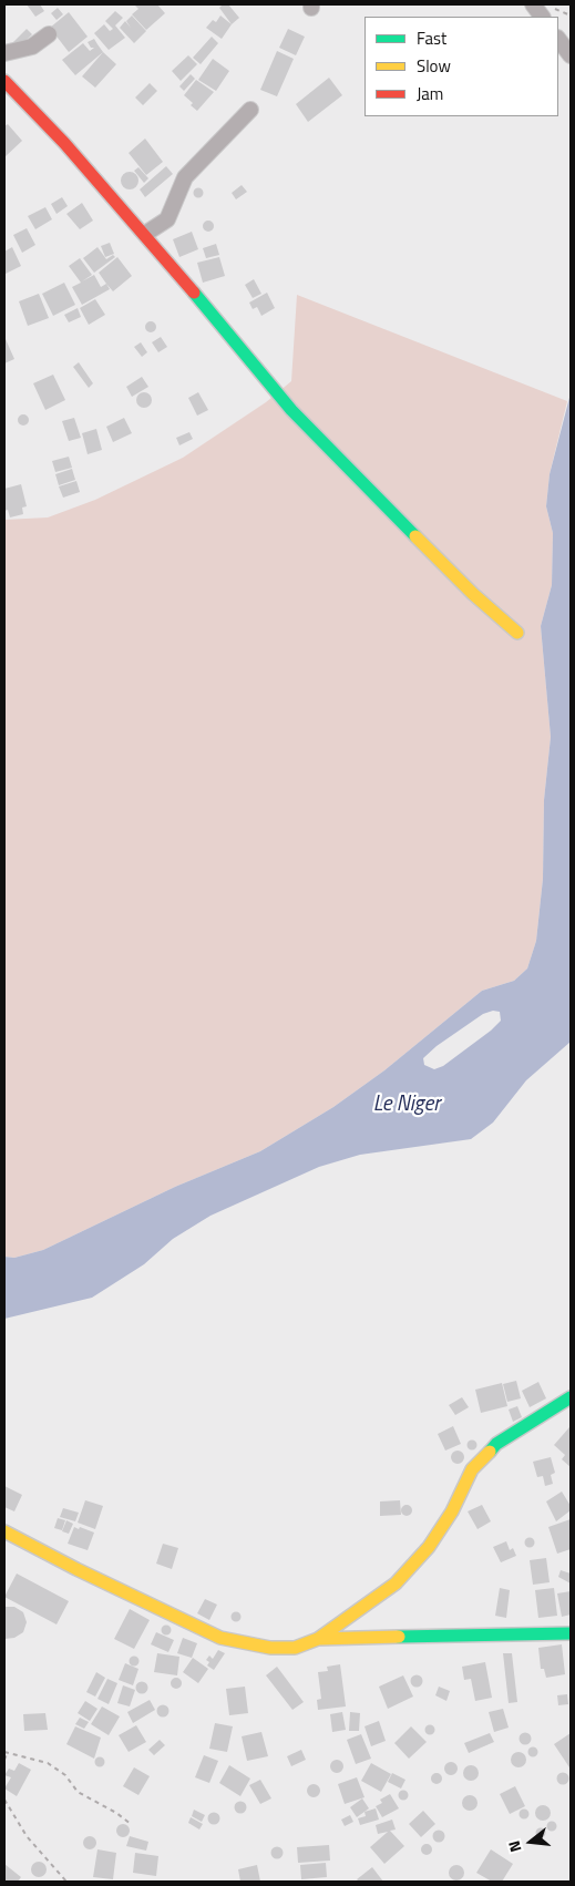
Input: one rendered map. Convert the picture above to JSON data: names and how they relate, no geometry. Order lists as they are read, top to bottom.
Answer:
{
  "water": ["Le Niger"],
  "legend": ["Fast", "Slow", "Jam"],
  "north": "left"
}
